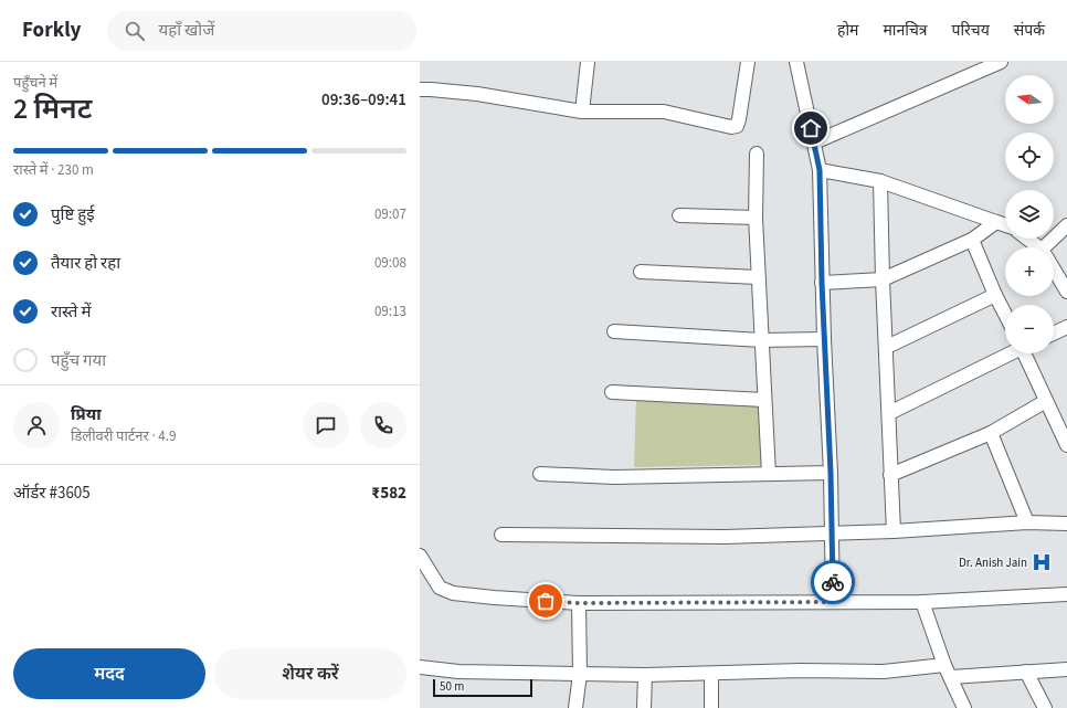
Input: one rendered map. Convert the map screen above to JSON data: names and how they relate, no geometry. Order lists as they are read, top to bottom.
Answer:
{
  "places": {
    "hospital": ["Dr. Anish Jain"]
  },
  "scale_bar": "50 m",
  "north": "left",
  "page": {
    "header": "Forkly",
    "search": "यहाँ खोजें",
    "nav": [
      "होम",
      "मानचित्र",
      "परिचय",
      "संपर्क"
    ],
    "heading": ["2 मिनट", "पहुँचने में", "09:36–09:41"],
    "panel": [
      "प्रिया",
      "डिलीवरी पार्टनर · 4.9",
      "ऑर्डर #3605",
      "₹582"
    ],
    "map_buttons": ["+", "−"],
    "bar": "रास्ते में · 230 m",
    "list": [
      ["पुष्टि हुई", "09:07"],
      ["तैयार हो रहा", "09:08"],
      ["रास्ते में", "09:13"],
      "पहुँच गया"
    ],
    "buttons": ["मदद", "शेयर करें"],
    "scale": "50 m"
  }
}
